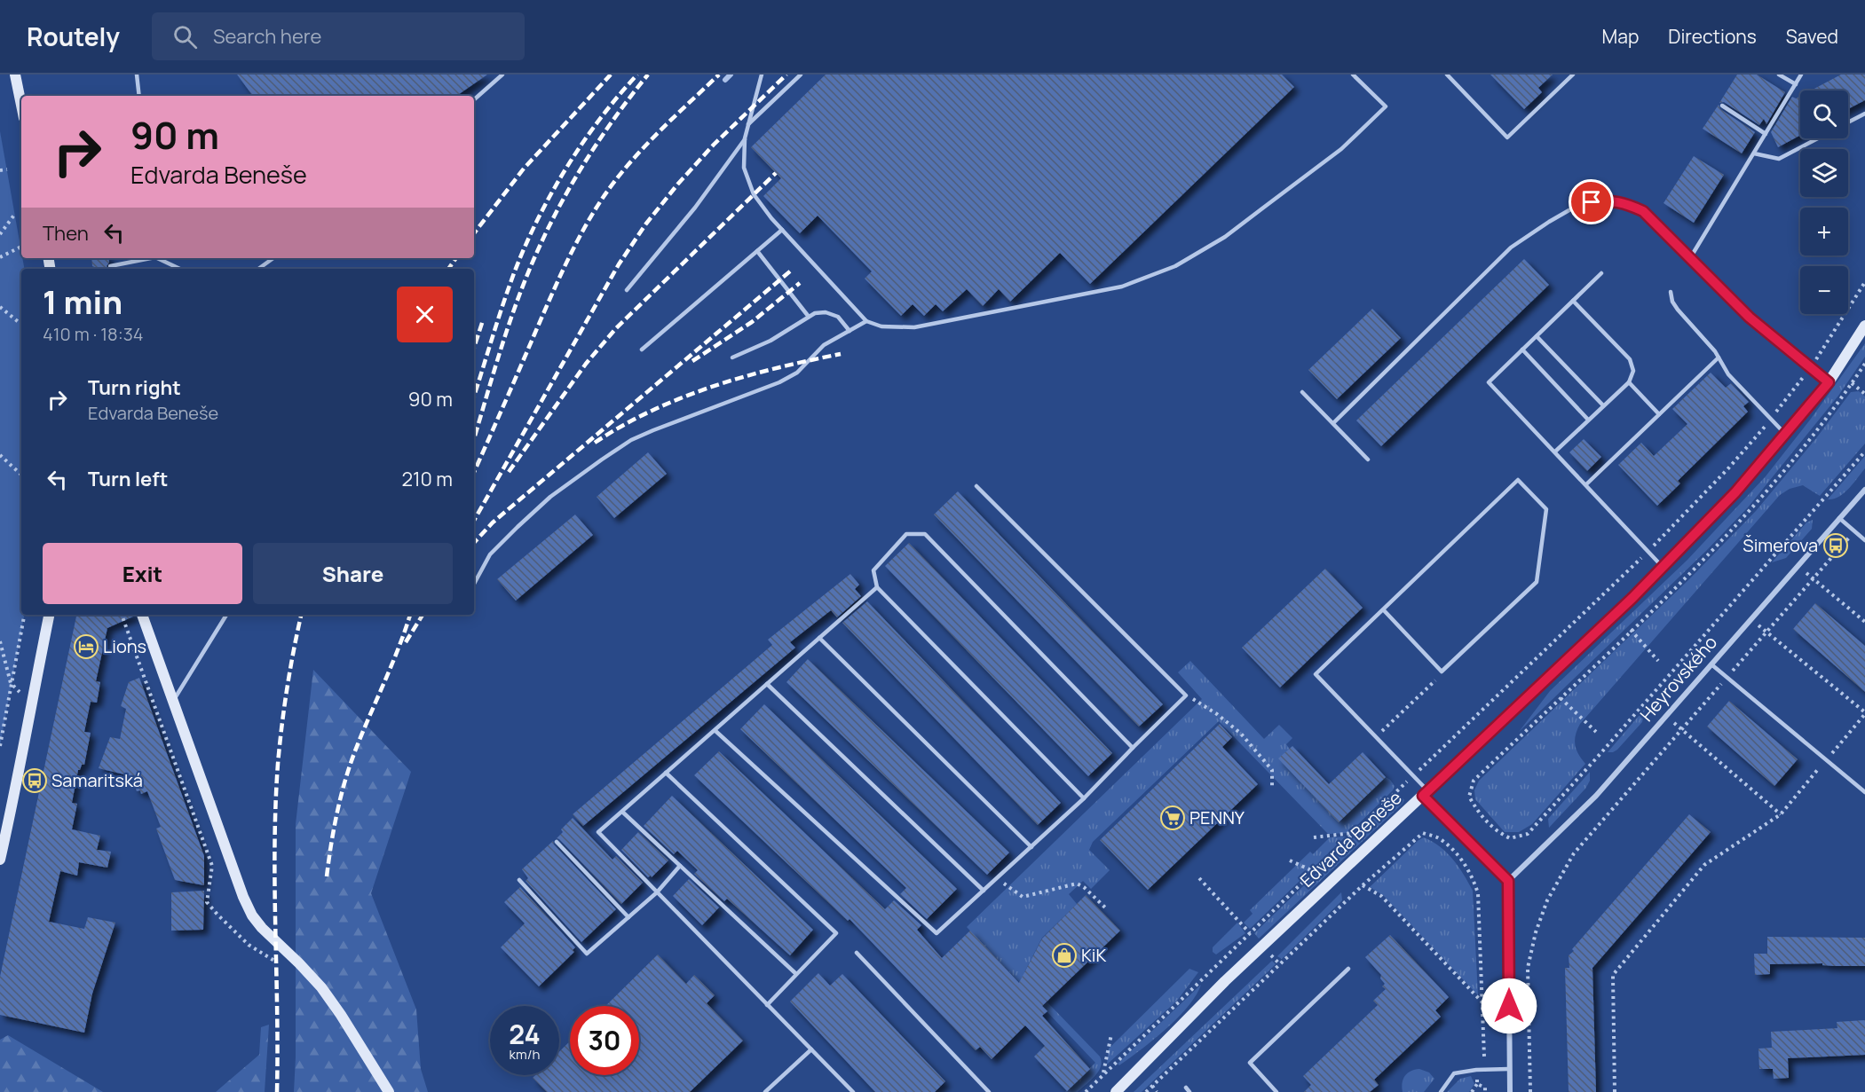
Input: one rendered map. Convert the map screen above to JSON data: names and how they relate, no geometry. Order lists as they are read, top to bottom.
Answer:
{
  "streets": {
    "street": ["Heyrovského", "Edvarda Beneše"]
  },
  "places": {
    "bus stop": ["Šimerova", "Samaritská"],
    "hotel": ["Lions"],
    "supermarket": ["PENNY"],
    "shop": ["KiK"]
  },
  "page": {
    "header": "Routely",
    "search": "Search here",
    "nav": ["Map", "Directions", "Saved"],
    "map_buttons": ["+", "−"],
    "turn": ["90 m", "Edvarda Beneše"],
    "then": "Then",
    "heading": ["1 min", "410 m · 18:34"],
    "list": [
      {
        "name": "Turn right",
        "note": "Edvarda Beneše",
        "value": "90 m"
      },
      {
        "name": "Turn left",
        "value": "210 m"
      }
    ],
    "buttons": ["Exit", "Share"],
    "speed": "24 km/h",
    "limit": "30"
  }
}
